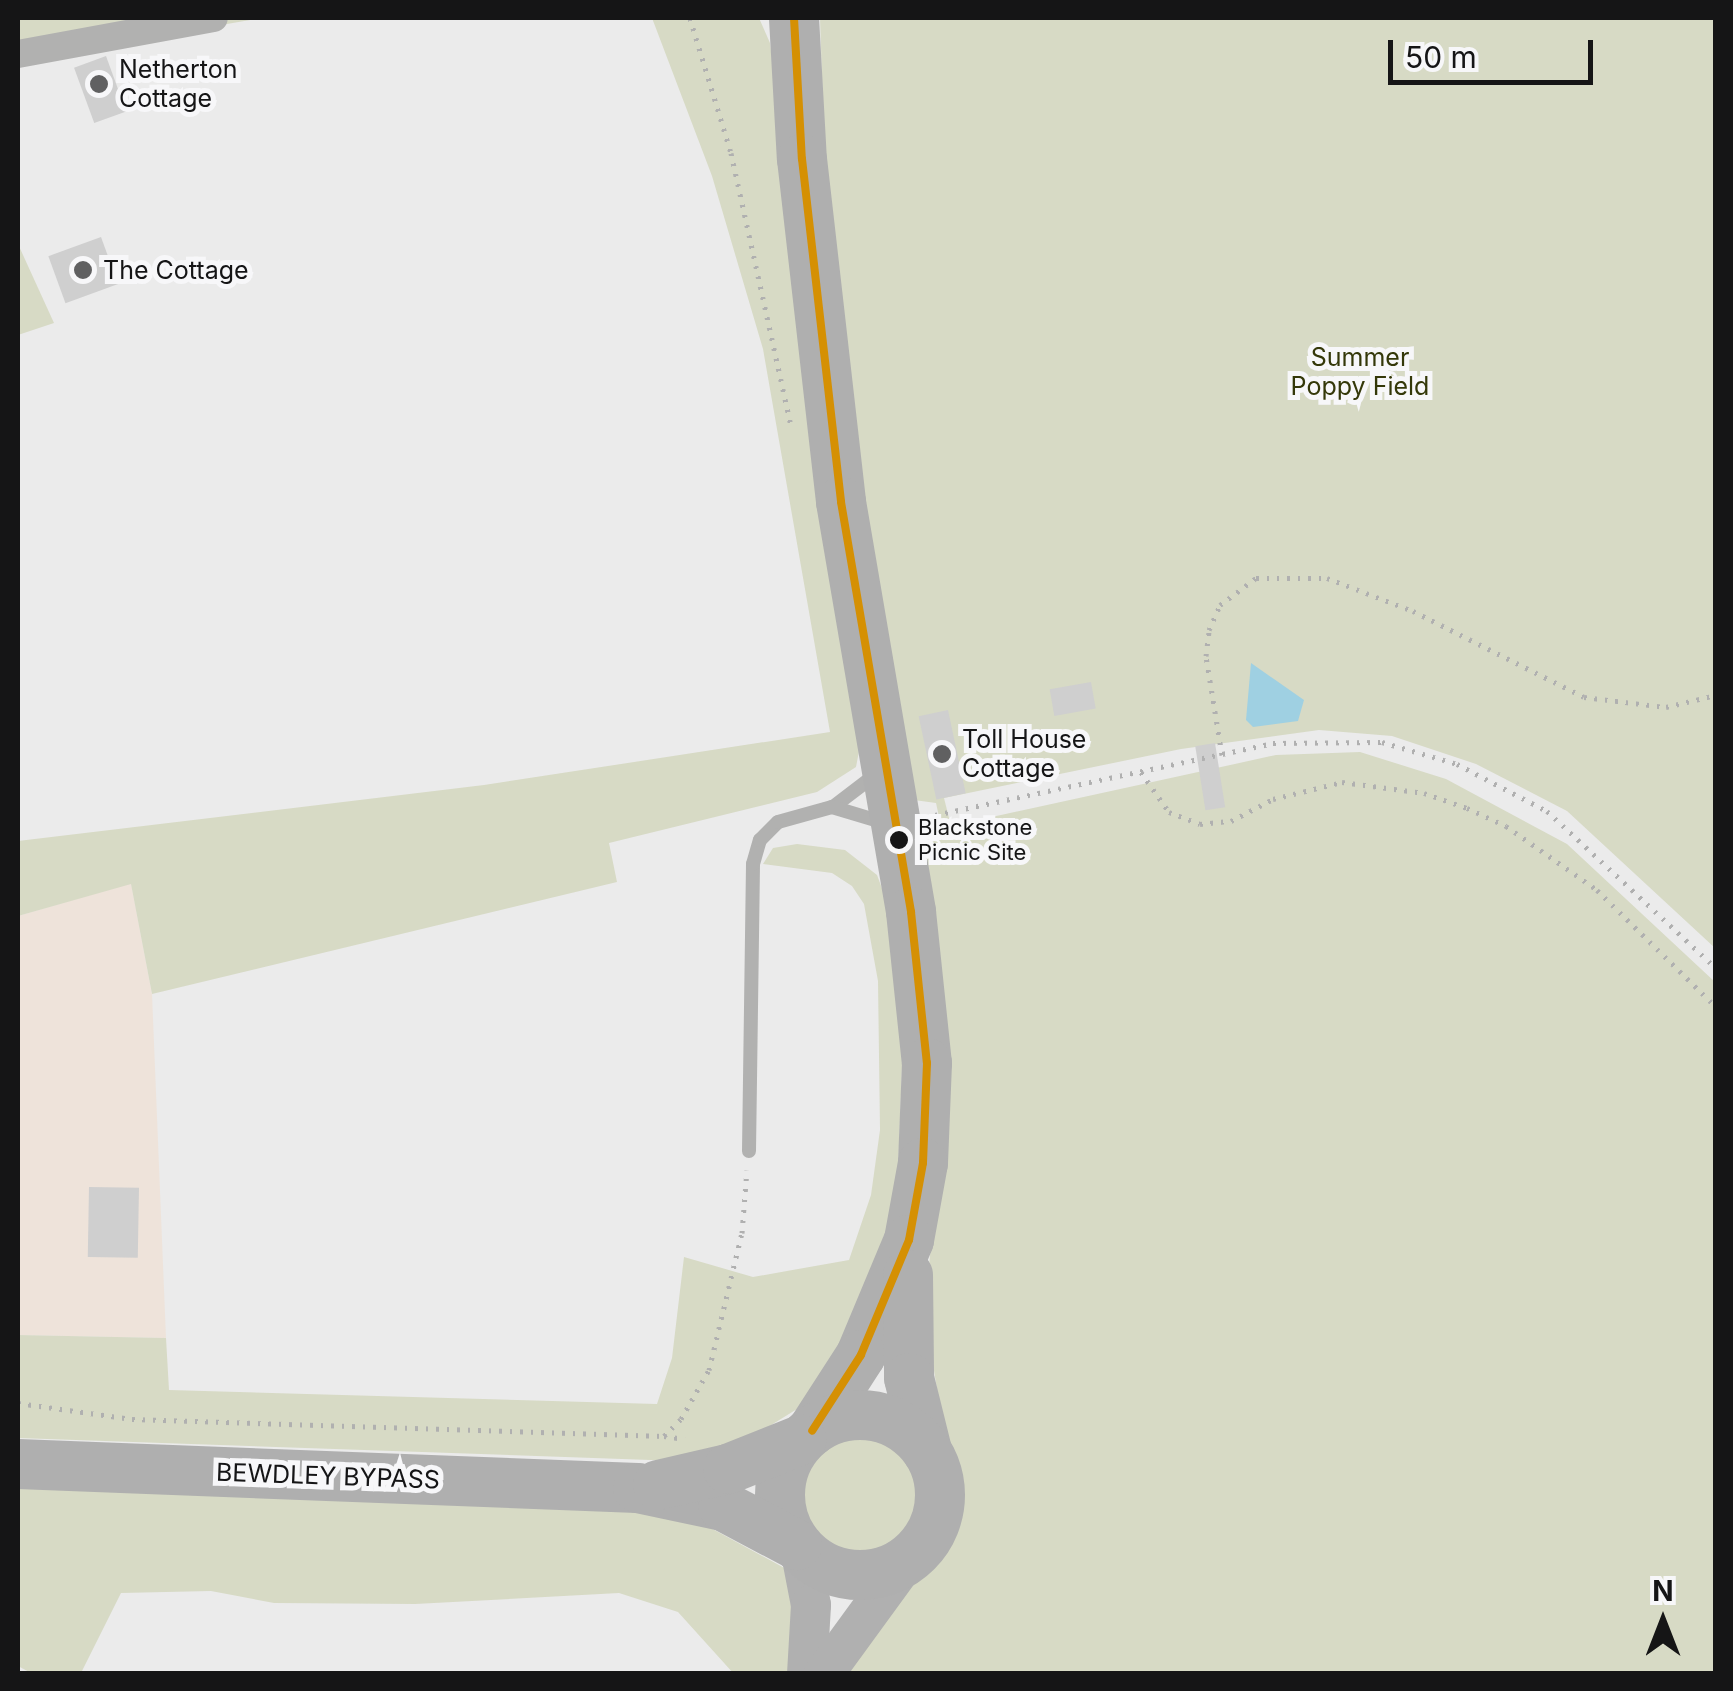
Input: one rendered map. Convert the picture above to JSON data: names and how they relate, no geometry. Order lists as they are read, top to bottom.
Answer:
{
  "streets": {
    "highway": ["BEWDLEY BYPASS"]
  },
  "parks": ["Summer Poppy Field"],
  "places": [
    "Netherton Cottage",
    "The Cottage",
    "Toll House Cottage",
    "Blackstone Picnic Site"
  ],
  "scale_bar": "50 m",
  "north": "top"
}
